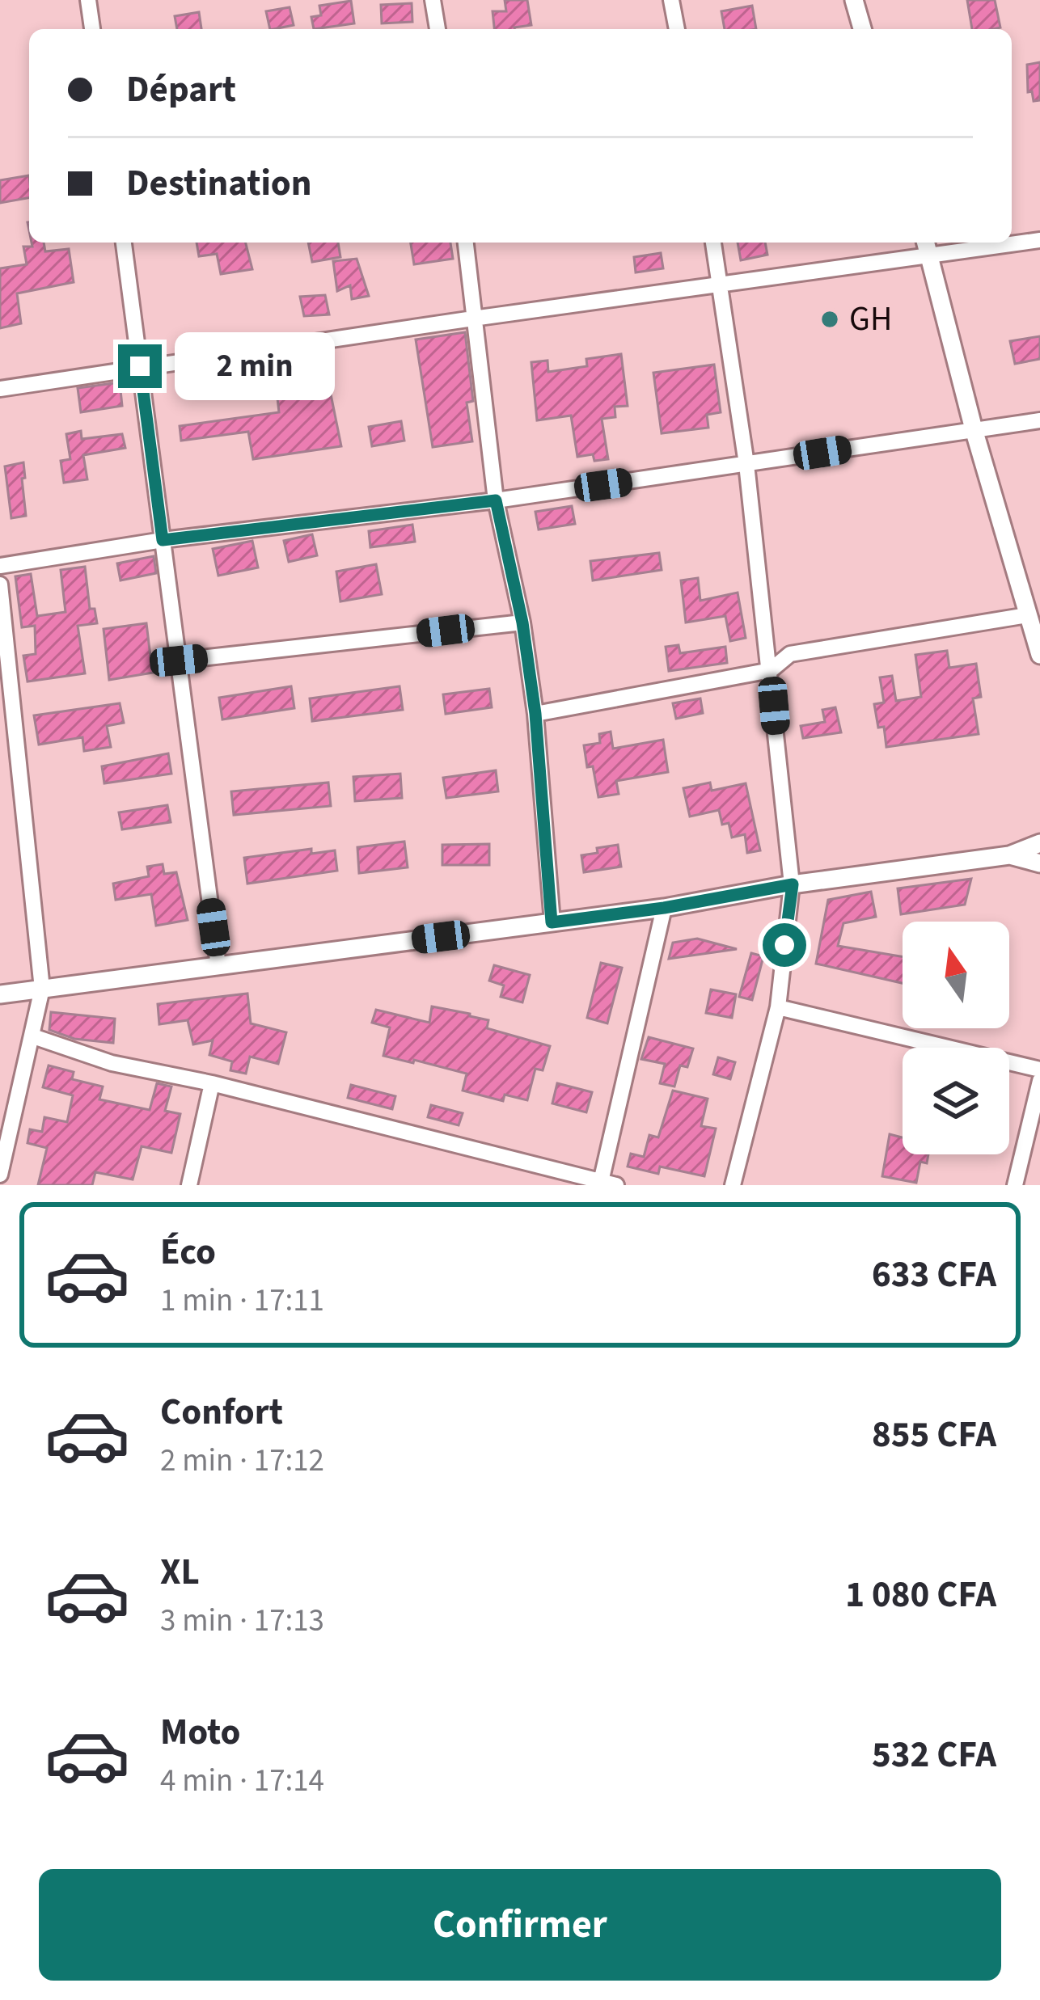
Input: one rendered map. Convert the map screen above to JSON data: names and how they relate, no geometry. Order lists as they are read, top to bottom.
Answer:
{
  "places": ["GH"],
  "north": "top",
  "page": {
    "banner": ["Départ", "Destination"],
    "bubble": "2 min",
    "list": [
      {
        "name": "Éco",
        "note": "1 min · 17:11",
        "value": "633 CFA"
      },
      {
        "name": "Confort",
        "note": "2 min · 17:12",
        "value": "855 CFA"
      },
      {
        "name": "XL",
        "note": "3 min · 17:13",
        "value": "1 080 CFA"
      },
      {
        "name": "Moto",
        "note": "4 min · 17:14",
        "value": "532 CFA"
      }
    ],
    "buttons": "Confirmer"
  }
}
